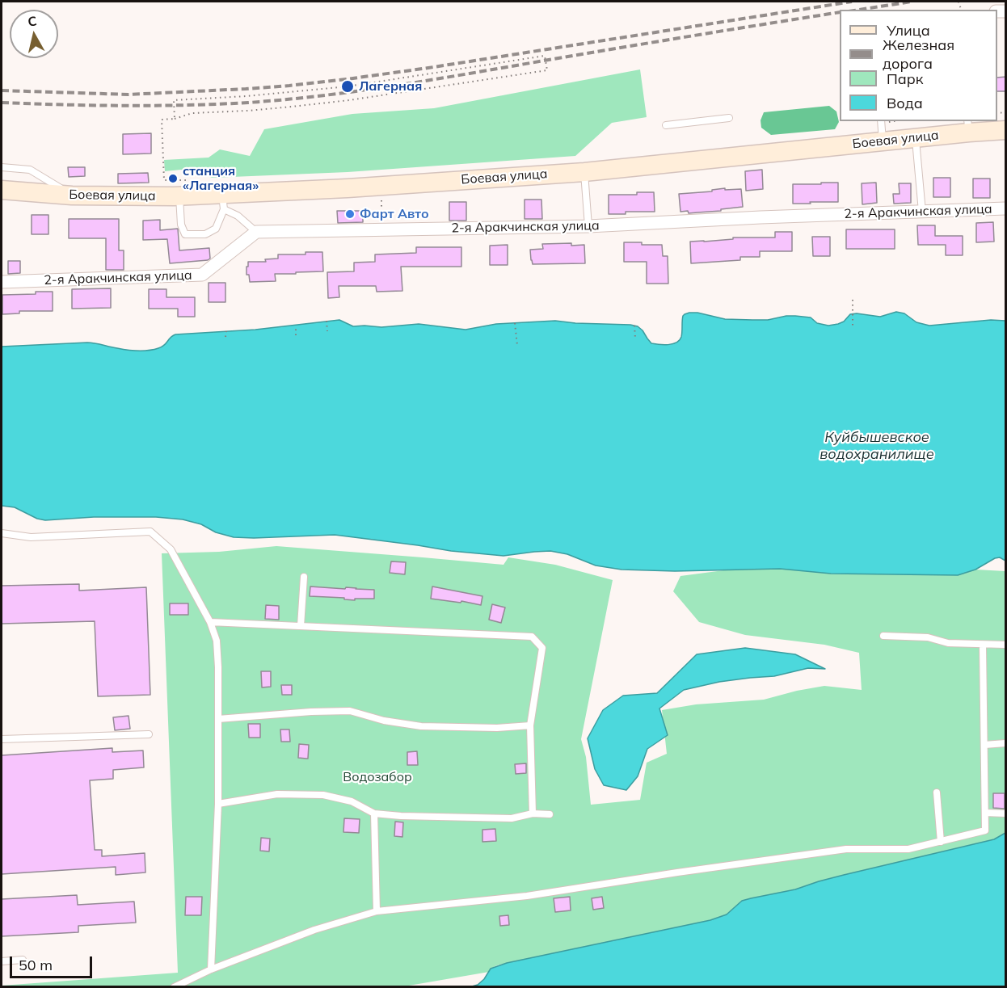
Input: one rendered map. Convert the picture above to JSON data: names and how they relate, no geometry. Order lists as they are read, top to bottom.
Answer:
{
  "streets": {
    "main road": ["Боевая улица"],
    "street": ["2-я Аракчинская улица"]
  },
  "water": ["Куйбышевское водохранилище"],
  "parks": ["Водозабор"],
  "places": ["Лагерная", "станция «Лагерная»", "Фарт Авто"],
  "legend": [
    "Улица",
    "Железная дорога",
    "Парк",
    "Вода"
  ],
  "scale_bar": "50 m",
  "north": "top"
}
